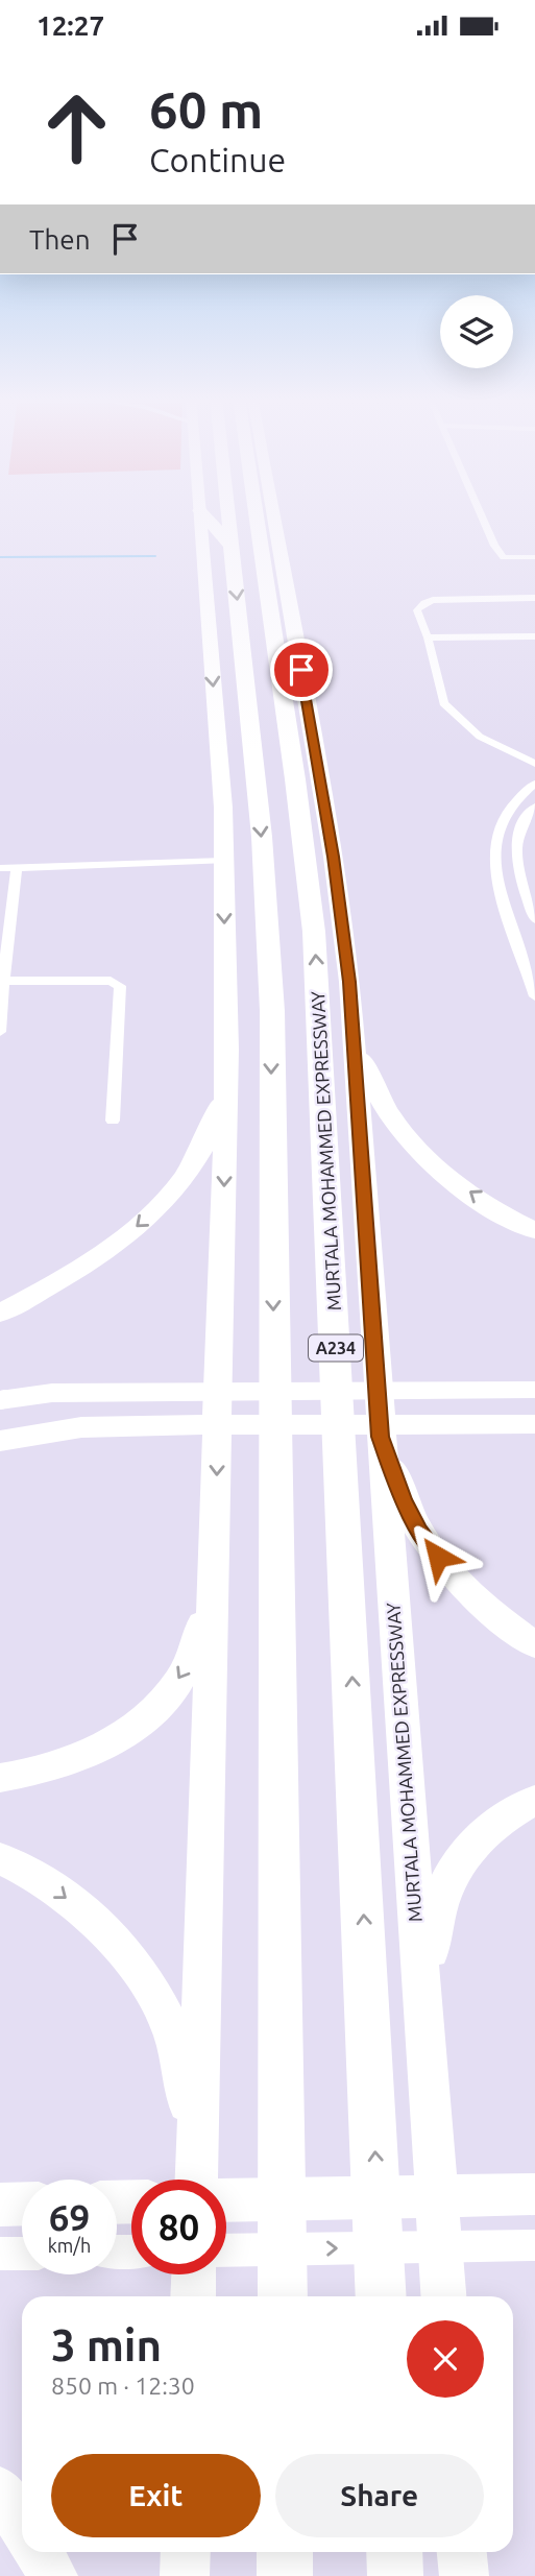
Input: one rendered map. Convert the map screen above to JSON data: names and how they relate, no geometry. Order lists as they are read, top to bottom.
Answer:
{
  "streets": {
    "highway": ["MURTALA MOHAMMED EXPRESSWAY", "A234"]
  },
  "page": {
    "status": "12:27",
    "turn": ["60 m", "Continue"],
    "then": "Then",
    "speed": "69 km/h",
    "limit": "80",
    "heading": ["3 min", "850 m · 12:30"],
    "buttons": ["Exit", "Share"]
  }
}
